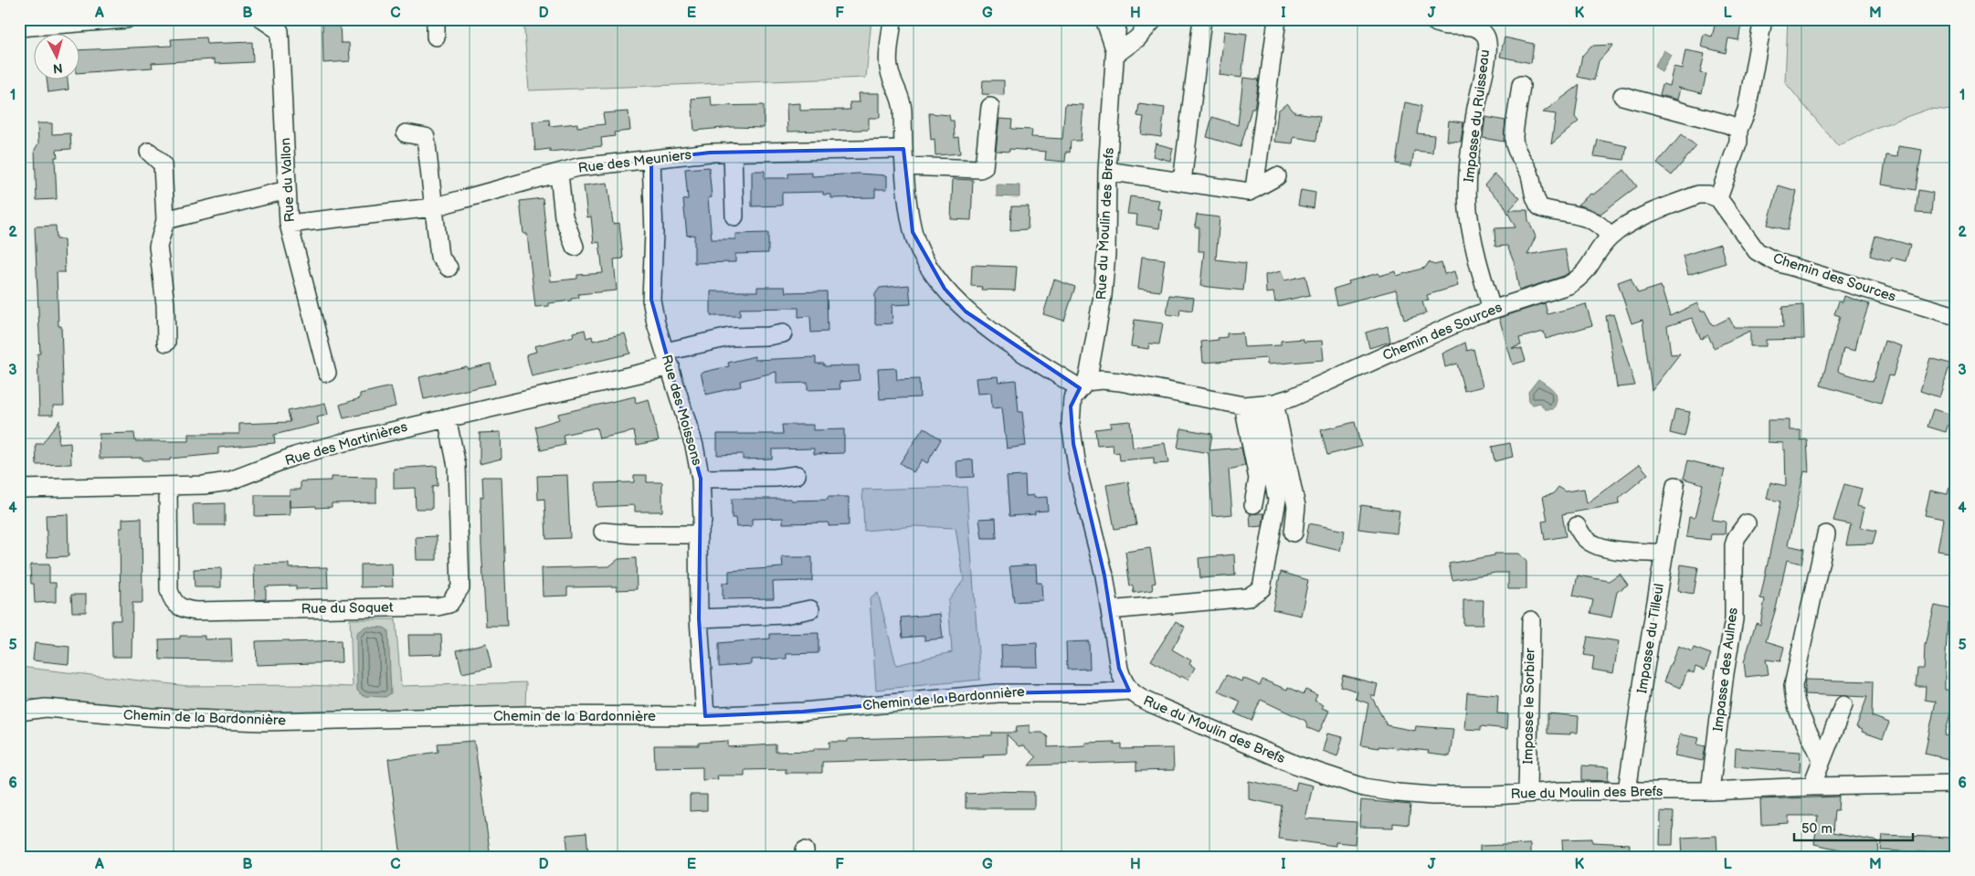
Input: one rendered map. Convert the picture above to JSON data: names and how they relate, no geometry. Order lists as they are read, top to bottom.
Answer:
{
  "streets": {
    "street": [
      "Impasse du Ruisseau",
      "Rue des Meuniers",
      "Rue du Vallon",
      "Rue du Moulin des Brefs",
      "Chemin des Sources",
      "Rue des Moissons",
      "Rue des Martinières",
      "Rue du Soquet",
      "Impasse du Tilleul",
      "Impasse des Aulnes",
      "Chemin de la Bardonnière",
      "Impasse le Sorbier"
    ]
  },
  "crossings": [
    ["Impasse du Ruisseau", "Chemin des Sources"],
    ["Rue des Meuniers", "Rue du Vallon"],
    ["Rue des Meuniers", "Rue des Moissons"],
    ["Rue du Moulin des Brefs", "Chemin des Sources"],
    ["Rue du Moulin des Brefs", "Impasse du Tilleul"],
    ["Rue du Moulin des Brefs", "Impasse des Aulnes"],
    ["Rue du Moulin des Brefs", "Chemin de la Bardonnière"],
    ["Rue du Moulin des Brefs", "Impasse le Sorbier"],
    ["Rue des Moissons", "Rue des Martinières"],
    ["Rue des Moissons", "Chemin de la Bardonnière"],
    ["Rue des Martinières", "Rue du Soquet"]
  ],
  "scale_bar": "50 m",
  "north": "bottom",
  "grid": {
    "columns": [
      "A",
      "B",
      "C",
      "D",
      "E",
      "F",
      "G",
      "H",
      "I",
      "J",
      "K",
      "L",
      "M"
    ],
    "rows": [
      "1",
      "2",
      "3",
      "4",
      "5",
      "6"
    ]
  }
}
